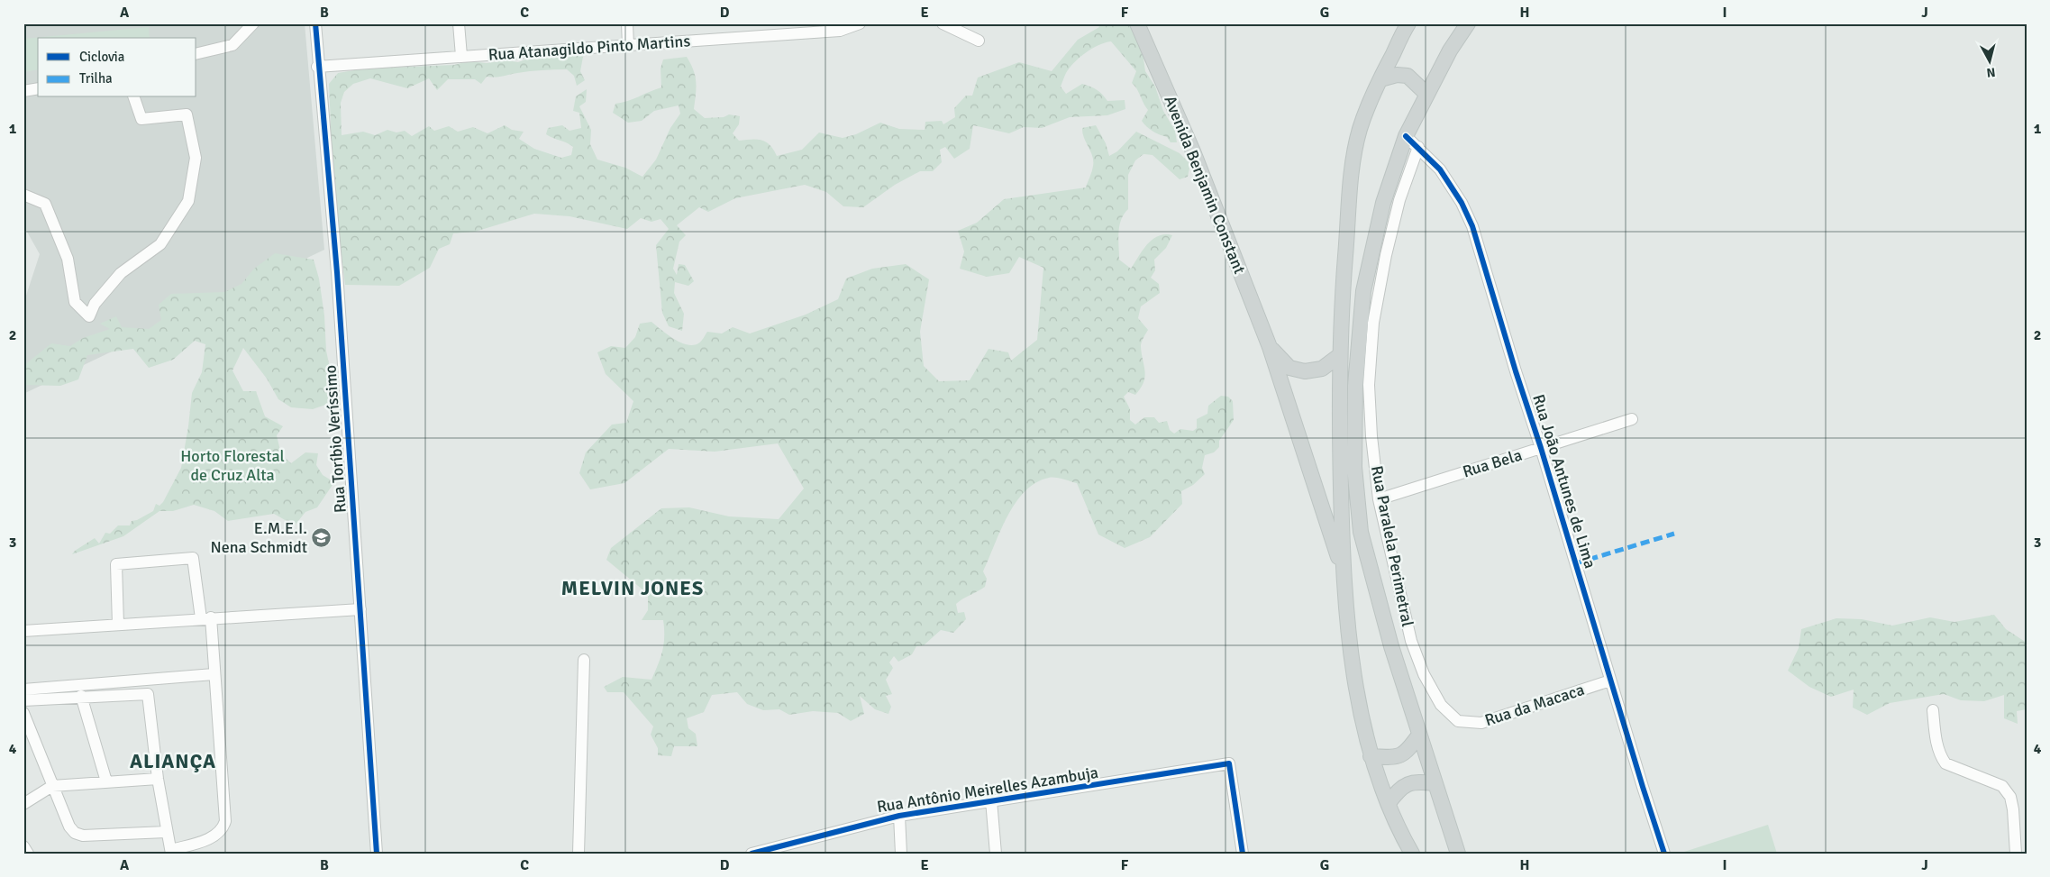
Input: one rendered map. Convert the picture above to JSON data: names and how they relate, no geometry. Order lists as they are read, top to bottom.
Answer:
{
  "streets": {
    "main road": ["Avenida Benjamin Constant"],
    "street": [
      "Rua Atanagildo Pinto Martins",
      "Rua Toríbio Veríssimo",
      "Rua Bela",
      "Rua João Antunes de Lima",
      "Rua Paralela Perimetral",
      "Rua da Macaca",
      "Rua Antônio Meirelles Azambuja"
    ]
  },
  "crossings": [
    ["Rua Atanagildo Pinto Martins", "Rua Toríbio Veríssimo"],
    ["Rua Bela", "Rua João Antunes de Lima"],
    ["Rua Bela", "Rua Paralela Perimetral"],
    ["Rua João Antunes de Lima", "Rua Paralela Perimetral"],
    ["Rua João Antunes de Lima", "Rua da Macaca"],
    ["Rua Paralela Perimetral", "Rua da Macaca"]
  ],
  "districts": ["MELVIN JONES", "ALIANÇA"],
  "parks": ["Horto Florestal de Cruz Alta"],
  "places": {
    "school or university": ["E.M.E.I. Nena Schmidt"]
  },
  "legend": ["Ciclovia", "Trilha"],
  "north": "bottom",
  "grid": {
    "columns": [
      "A",
      "B",
      "C",
      "D",
      "E",
      "F",
      "G",
      "H",
      "I",
      "J"
    ],
    "rows": [
      "1",
      "2",
      "3",
      "4"
    ]
  }
}
